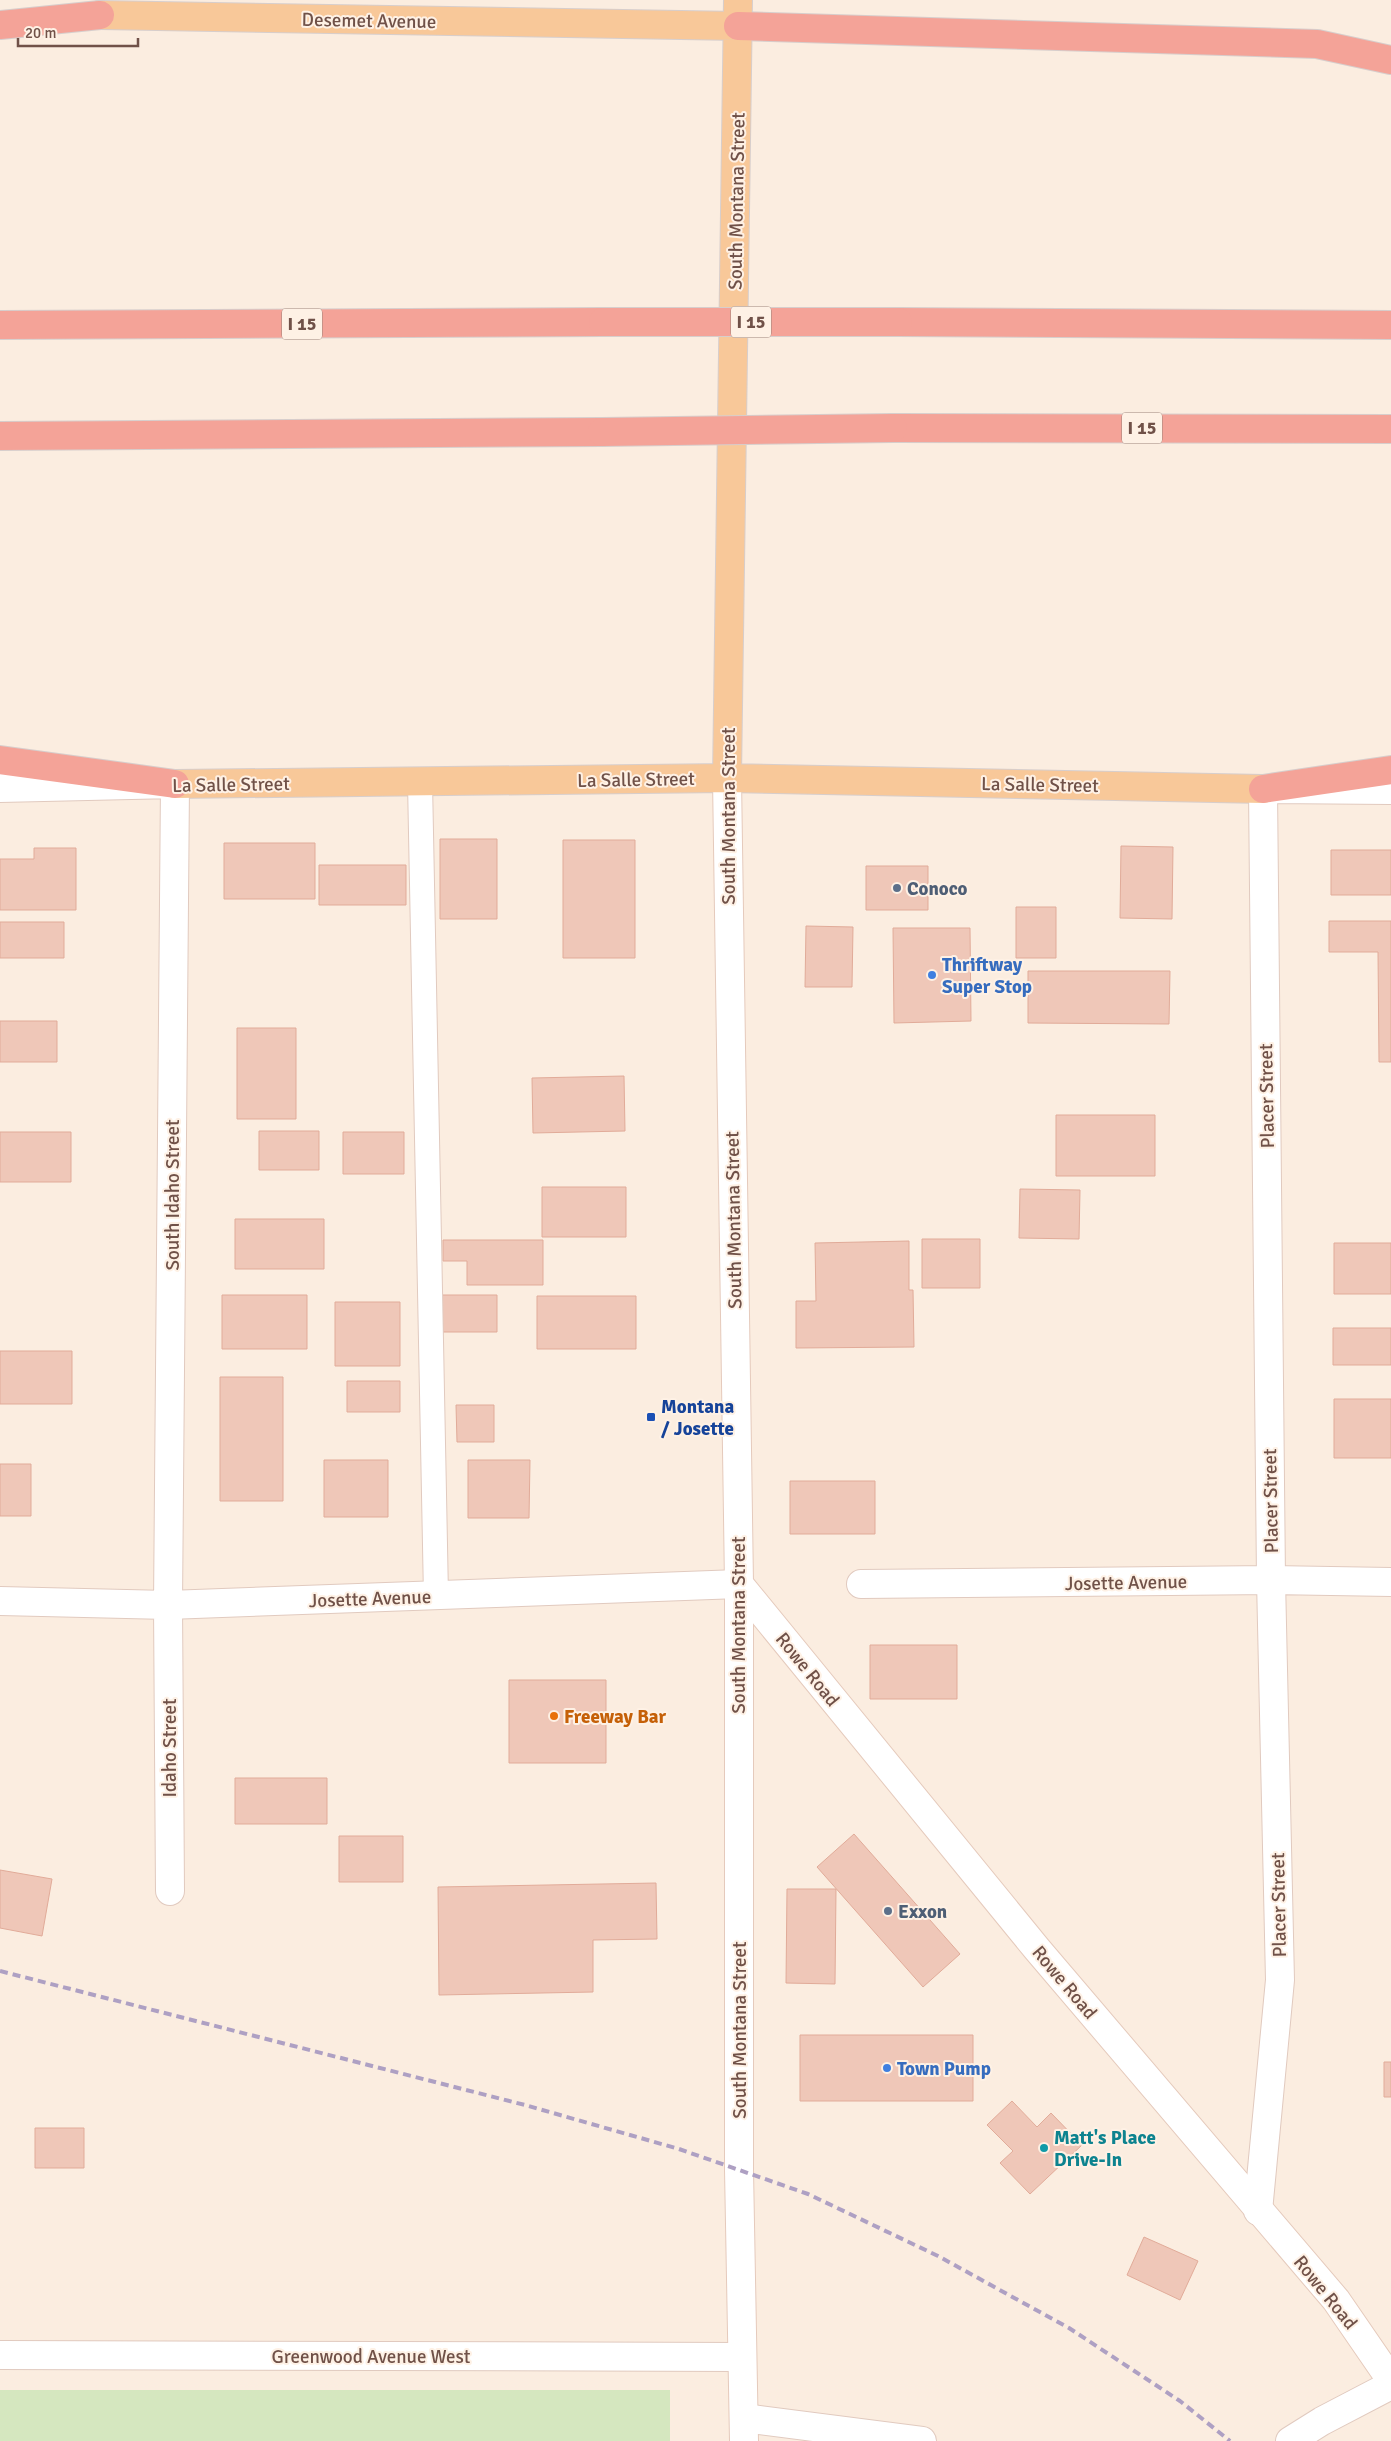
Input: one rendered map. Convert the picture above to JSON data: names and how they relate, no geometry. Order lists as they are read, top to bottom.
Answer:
{
  "streets": {
    "highway": ["I 15"],
    "main road": ["Desemet Avenue", "South Montana Street", "La Salle Street"],
    "street": [
      "Placer Street",
      "South Idaho Street",
      "Josette Avenue",
      "Rowe Road",
      "Idaho Street",
      "Greenwood Avenue West"
    ]
  },
  "crossings": [
    ["Desemet Avenue", "South Montana Street"],
    ["South Montana Street", "La Salle Street"],
    ["South Montana Street", "Josette Avenue"],
    ["South Montana Street", "Rowe Road"],
    ["South Montana Street", "Greenwood Avenue West"],
    ["La Salle Street", "Placer Street"],
    ["La Salle Street", "South Idaho Street"],
    ["Placer Street", "Josette Avenue"],
    ["Placer Street", "Rowe Road"],
    ["South Idaho Street", "Josette Avenue"],
    ["South Idaho Street", "Idaho Street"],
    ["Josette Avenue", "Rowe Road"],
    ["Josette Avenue", "Idaho Street"]
  ],
  "places": {
    "other": [
      "Conoco",
      "Thriftway Super Stop",
      "Freeway Bar",
      "Exxon",
      "Town Pump",
      "Matt's Place Drive-In"
    ],
    "transit": ["Montana / Josette"]
  },
  "scale_bar": "20 m"
}
